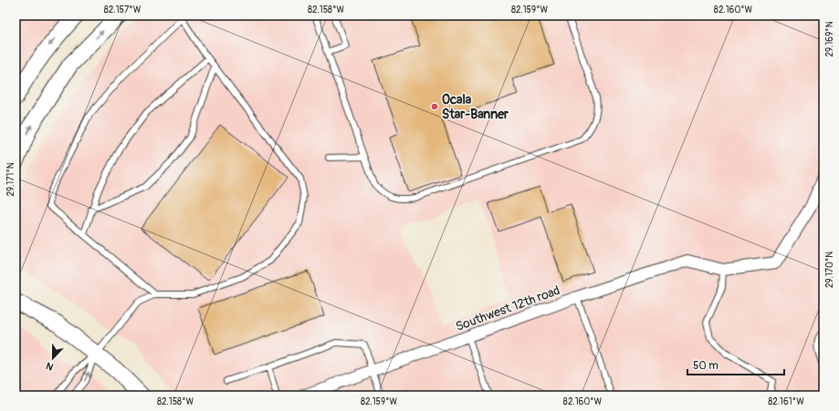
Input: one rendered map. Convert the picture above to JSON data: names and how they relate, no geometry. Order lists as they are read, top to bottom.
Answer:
{
  "streets": {
    "street": ["Southwest 12th road"]
  },
  "places": ["Ocala Star-Banner"],
  "scale_bar": "50 m",
  "north": "bottom",
  "coordinates": [
    "82.157°W",
    "82.158°W",
    "82.159°W",
    "82.160°W",
    "29.169°N",
    "29.171°N",
    "29.170°N",
    "82.161°W"
  ]
}
